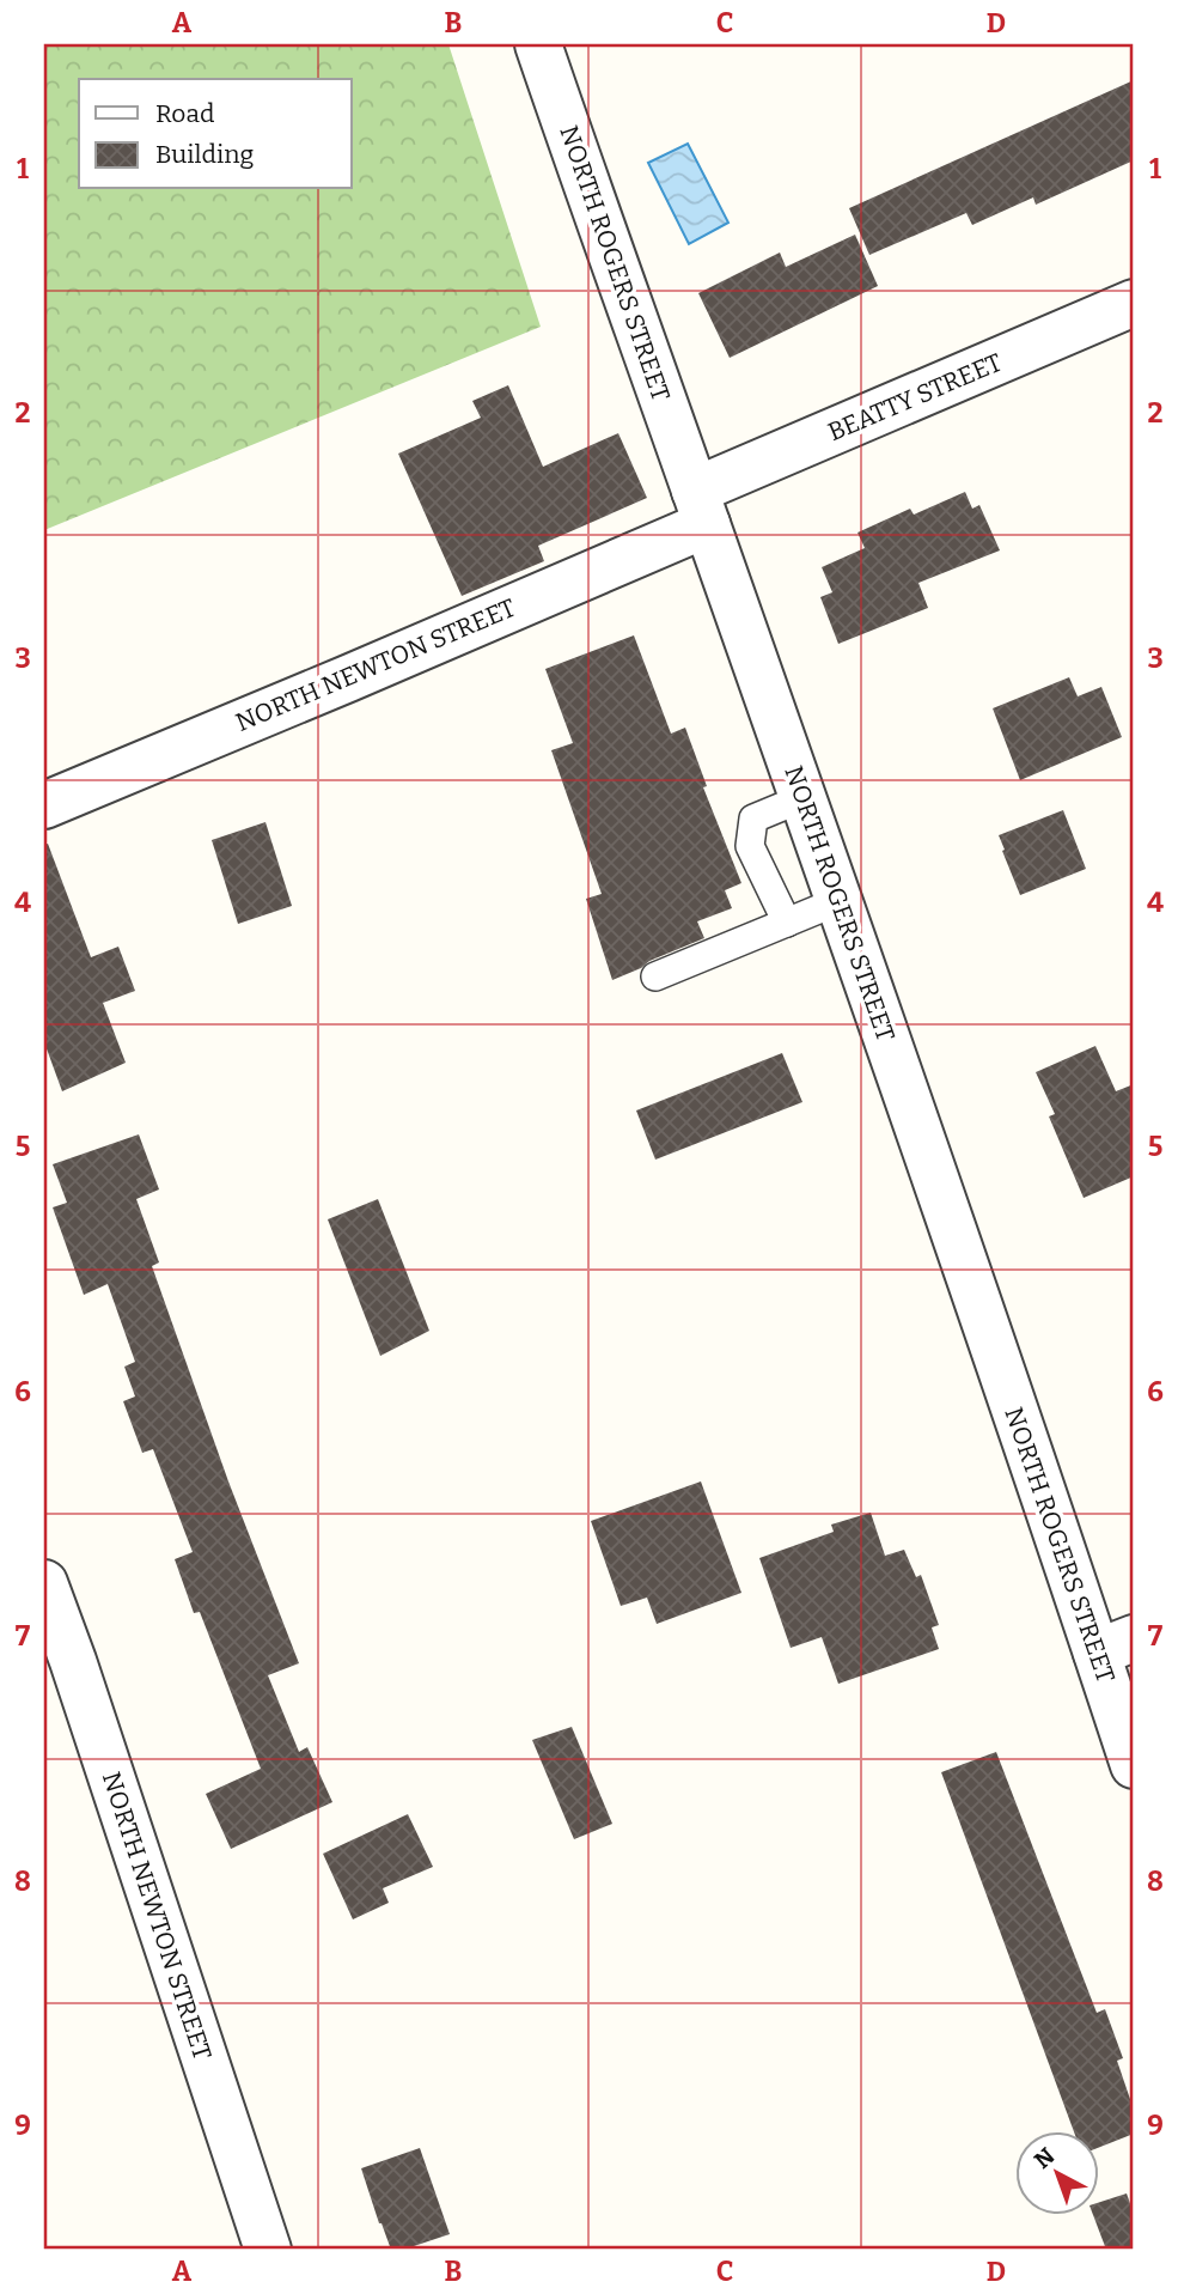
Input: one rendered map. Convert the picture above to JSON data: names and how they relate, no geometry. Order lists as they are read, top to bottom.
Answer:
{
  "streets": {
    "street": ["NORTH ROGERS STREET", "BEATTY STREET", "NORTH NEWTON STREET"]
  },
  "crossings": [
    ["NORTH ROGERS STREET", "BEATTY STREET"],
    ["NORTH ROGERS STREET", "NORTH NEWTON STREET"],
    ["BEATTY STREET", "NORTH NEWTON STREET"]
  ],
  "legend": ["Road", "Building"],
  "north": "top left",
  "grid": {
    "columns": [
      "A",
      "B",
      "C",
      "D"
    ],
    "rows": [
      "1",
      "2",
      "3",
      "4",
      "5",
      "6",
      "7",
      "8",
      "9"
    ]
  }
}
